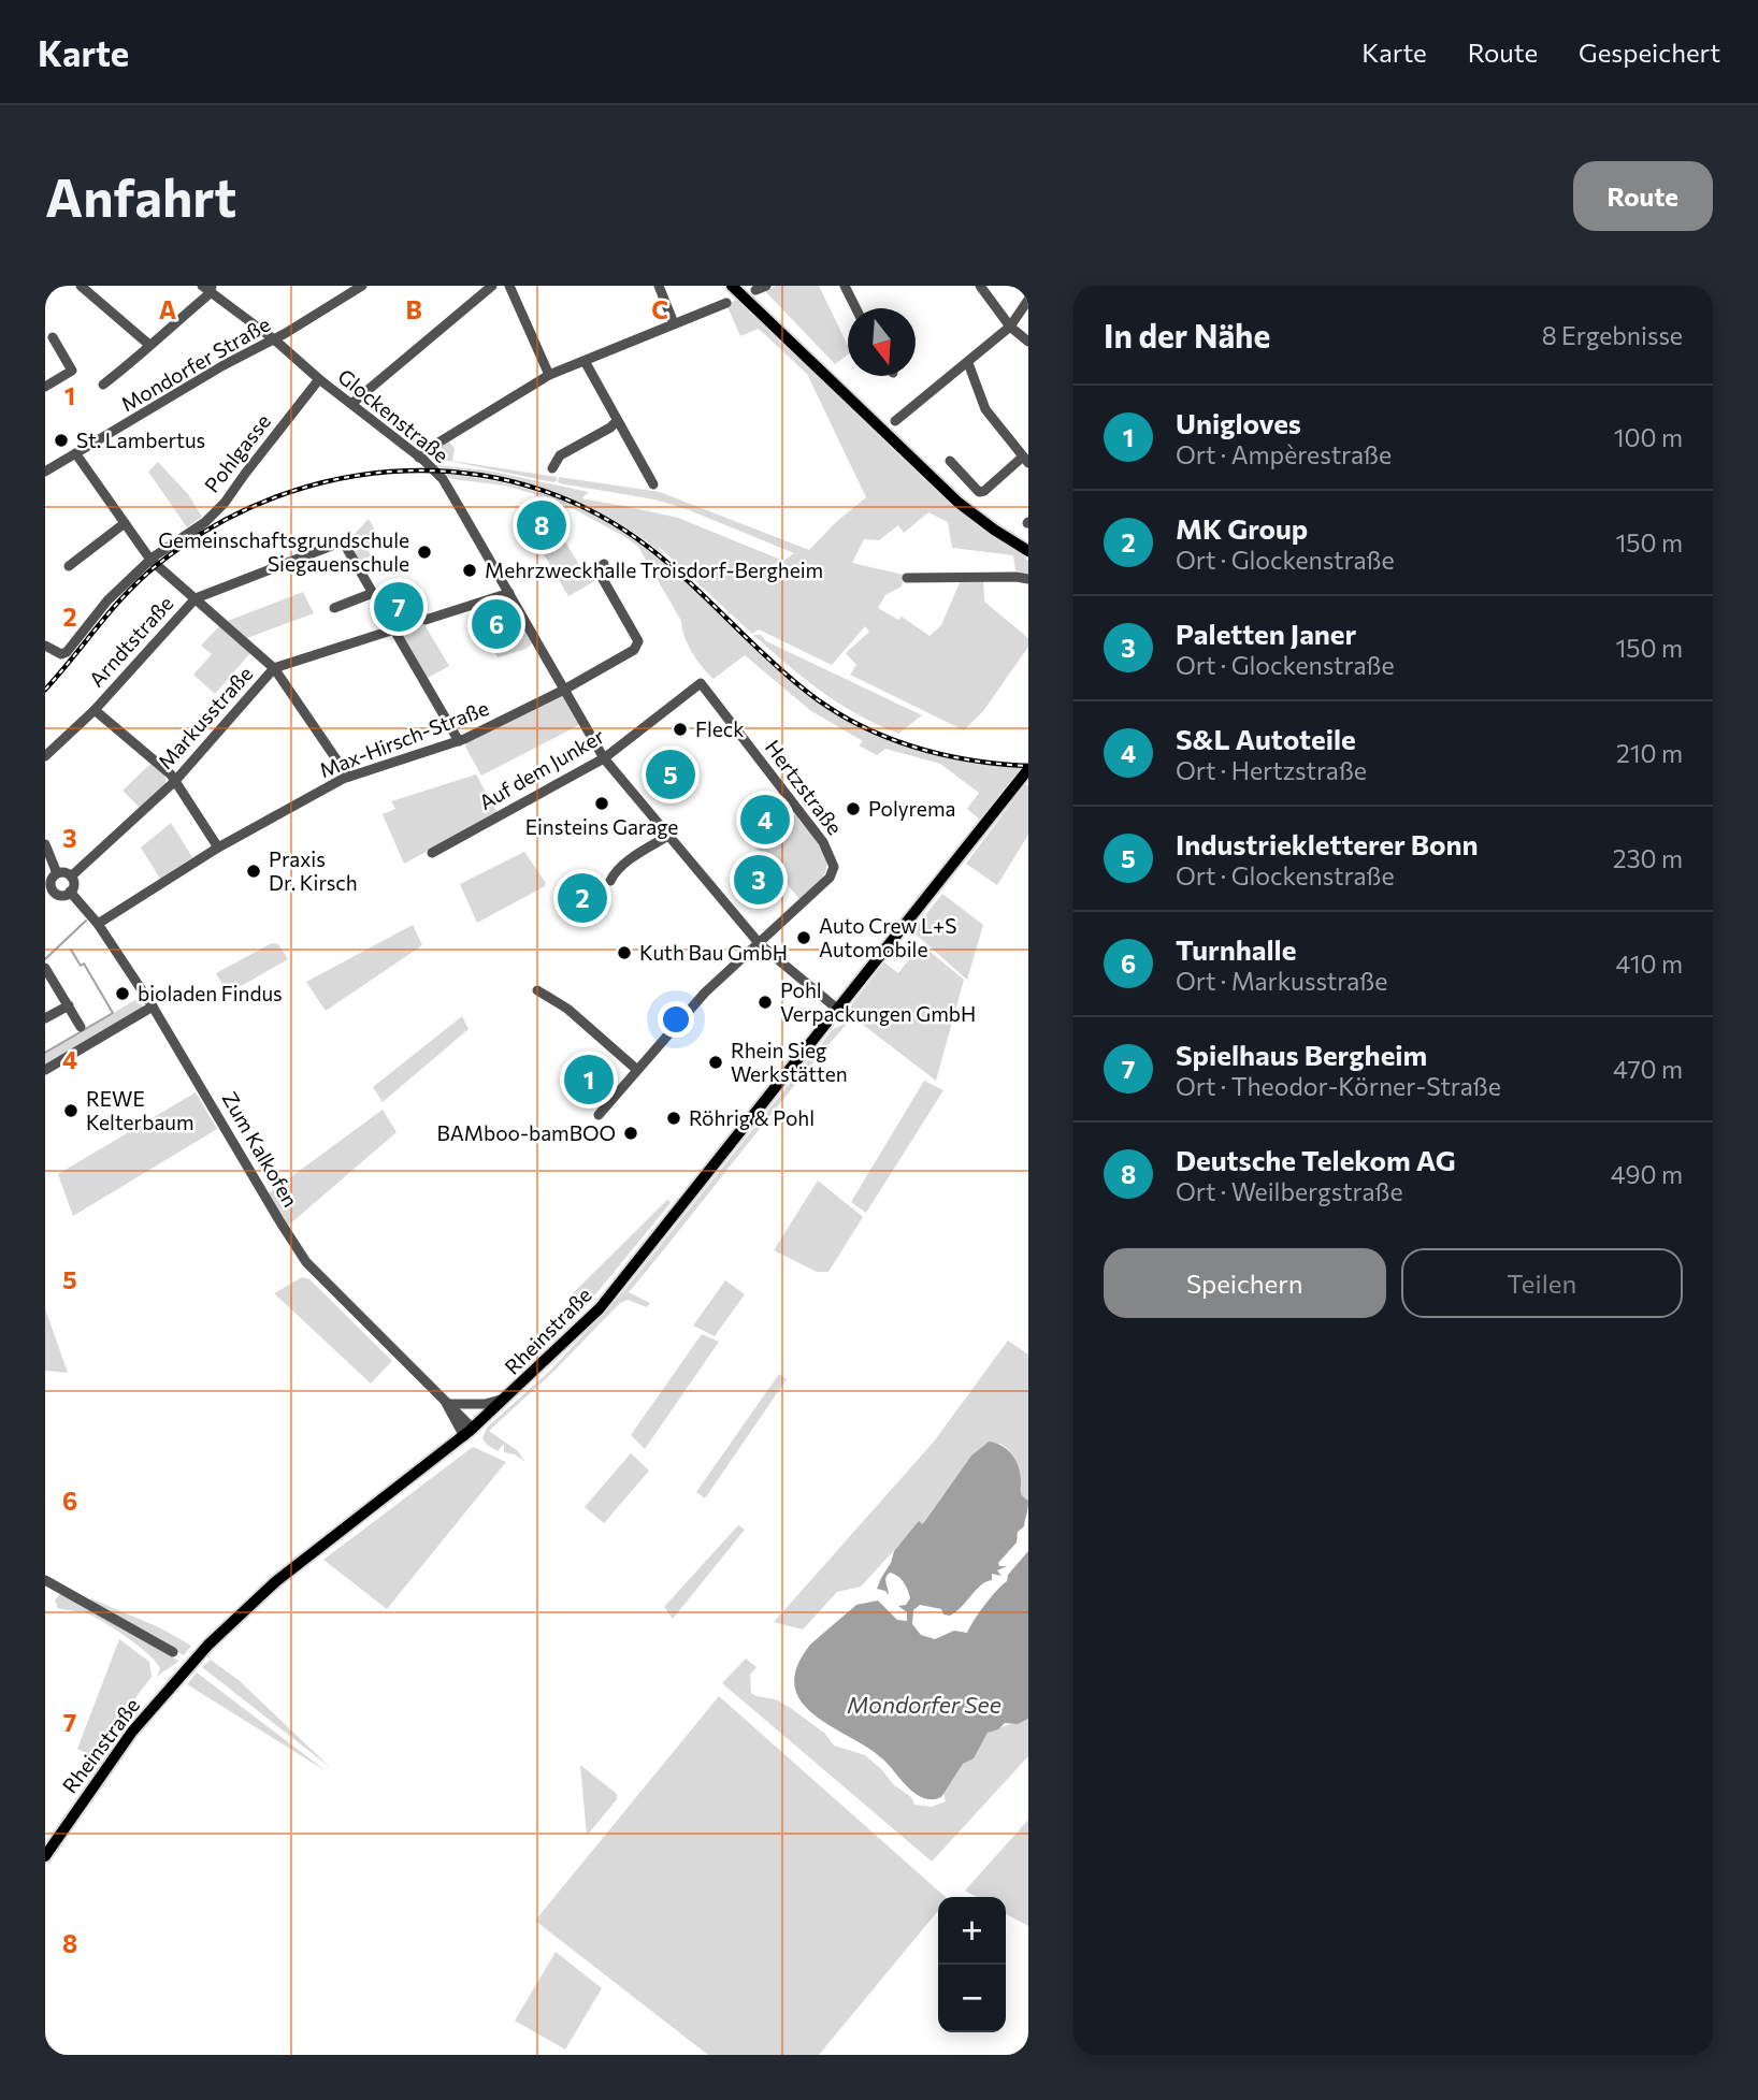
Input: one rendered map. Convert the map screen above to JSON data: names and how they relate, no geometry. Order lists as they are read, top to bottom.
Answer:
{
  "streets": {
    "main road": ["Rheinstraße"],
    "street": [
      "Mondorfer Straße",
      "Glockenstraße",
      "Pohlgasse",
      "Arndtstraße",
      "Markusstraße",
      "Max-Hirsch-Straße",
      "Auf dem Junker",
      "Hertzstraße",
      "Zum Kalkofen"
    ]
  },
  "crossings": [
    ["Mondorfer Straße", "Glockenstraße"],
    ["Glockenstraße", "Pohlgasse"],
    ["Glockenstraße", "Max-Hirsch-Straße"],
    ["Glockenstraße", "Auf dem Junker"],
    ["Glockenstraße", "Hertzstraße"],
    ["Glockenstraße", "Rheinstraße"],
    ["Markusstraße", "Zum Kalkofen"],
    ["Max-Hirsch-Straße", "Zum Kalkofen"],
    ["Auf dem Junker", "Hertzstraße"],
    ["Zum Kalkofen", "Rheinstraße"]
  ],
  "water": ["Mondorfer See"],
  "places": [
    "St. Lambertus",
    "Gemeinschaftsgrundschule Siegauenschule",
    "Mehrzweckhalle Troisdorf-Bergheim",
    "Fleck",
    "Einsteins Garage",
    "Polyrema",
    "Praxis Dr. Kirsch",
    "Auto Crew L+S Automobile",
    "Kuth Bau GmbH",
    "bioladen Findus",
    "Pohl Verpackungen GmbH",
    "Rhein Sieg Werkstätten",
    "REWE Kelterbaum",
    "Röhrig & Pohl",
    "BAMboo-bamBOO"
  ],
  "north": "bottom",
  "page": {
    "header": "Karte",
    "nav": ["Karte", "Route", "Gespeichert"],
    "buttons": [
      "Route",
      ["Speichern", "Teilen"]
    ],
    "title": "Anfahrt",
    "heading": ["In der Nähe", "8 Ergebnisse"],
    "list": [
      {
        "mark": "1",
        "name": "Unigloves",
        "note": "Ort · Ampèrestraße",
        "value": "100 m"
      },
      {
        "mark": "2",
        "name": "MK Group",
        "note": "Ort · Glockenstraße",
        "value": "150 m"
      },
      {
        "mark": "3",
        "name": "Paletten Janer",
        "note": "Ort · Glockenstraße",
        "value": "150 m"
      },
      {
        "mark": "4",
        "name": "S&L Autoteile",
        "note": "Ort · Hertzstraße",
        "value": "210 m"
      },
      {
        "mark": "5",
        "name": "Industriekletterer Bonn",
        "note": "Ort · Glockenstraße",
        "value": "230 m"
      },
      {
        "mark": "6",
        "name": "Turnhalle",
        "note": "Ort · Markusstraße",
        "value": "410 m"
      },
      {
        "mark": "7",
        "name": "Spielhaus Bergheim",
        "note": "Ort · Theodor-Körner-Straße",
        "value": "470 m"
      },
      {
        "mark": "8",
        "name": "Deutsche Telekom AG",
        "note": "Ort · Weilbergstraße",
        "value": "490 m"
      }
    ],
    "pins": [
      "8",
      "7",
      "6",
      "5",
      "4",
      "3",
      "2",
      "1"
    ],
    "map_buttons": ["+", "−"]
  },
  "grid": {
    "columns": ["A", "B", "C"],
    "rows": [
      "1",
      "2",
      "3",
      "4",
      "5",
      "6",
      "7",
      "8"
    ]
  }
}
